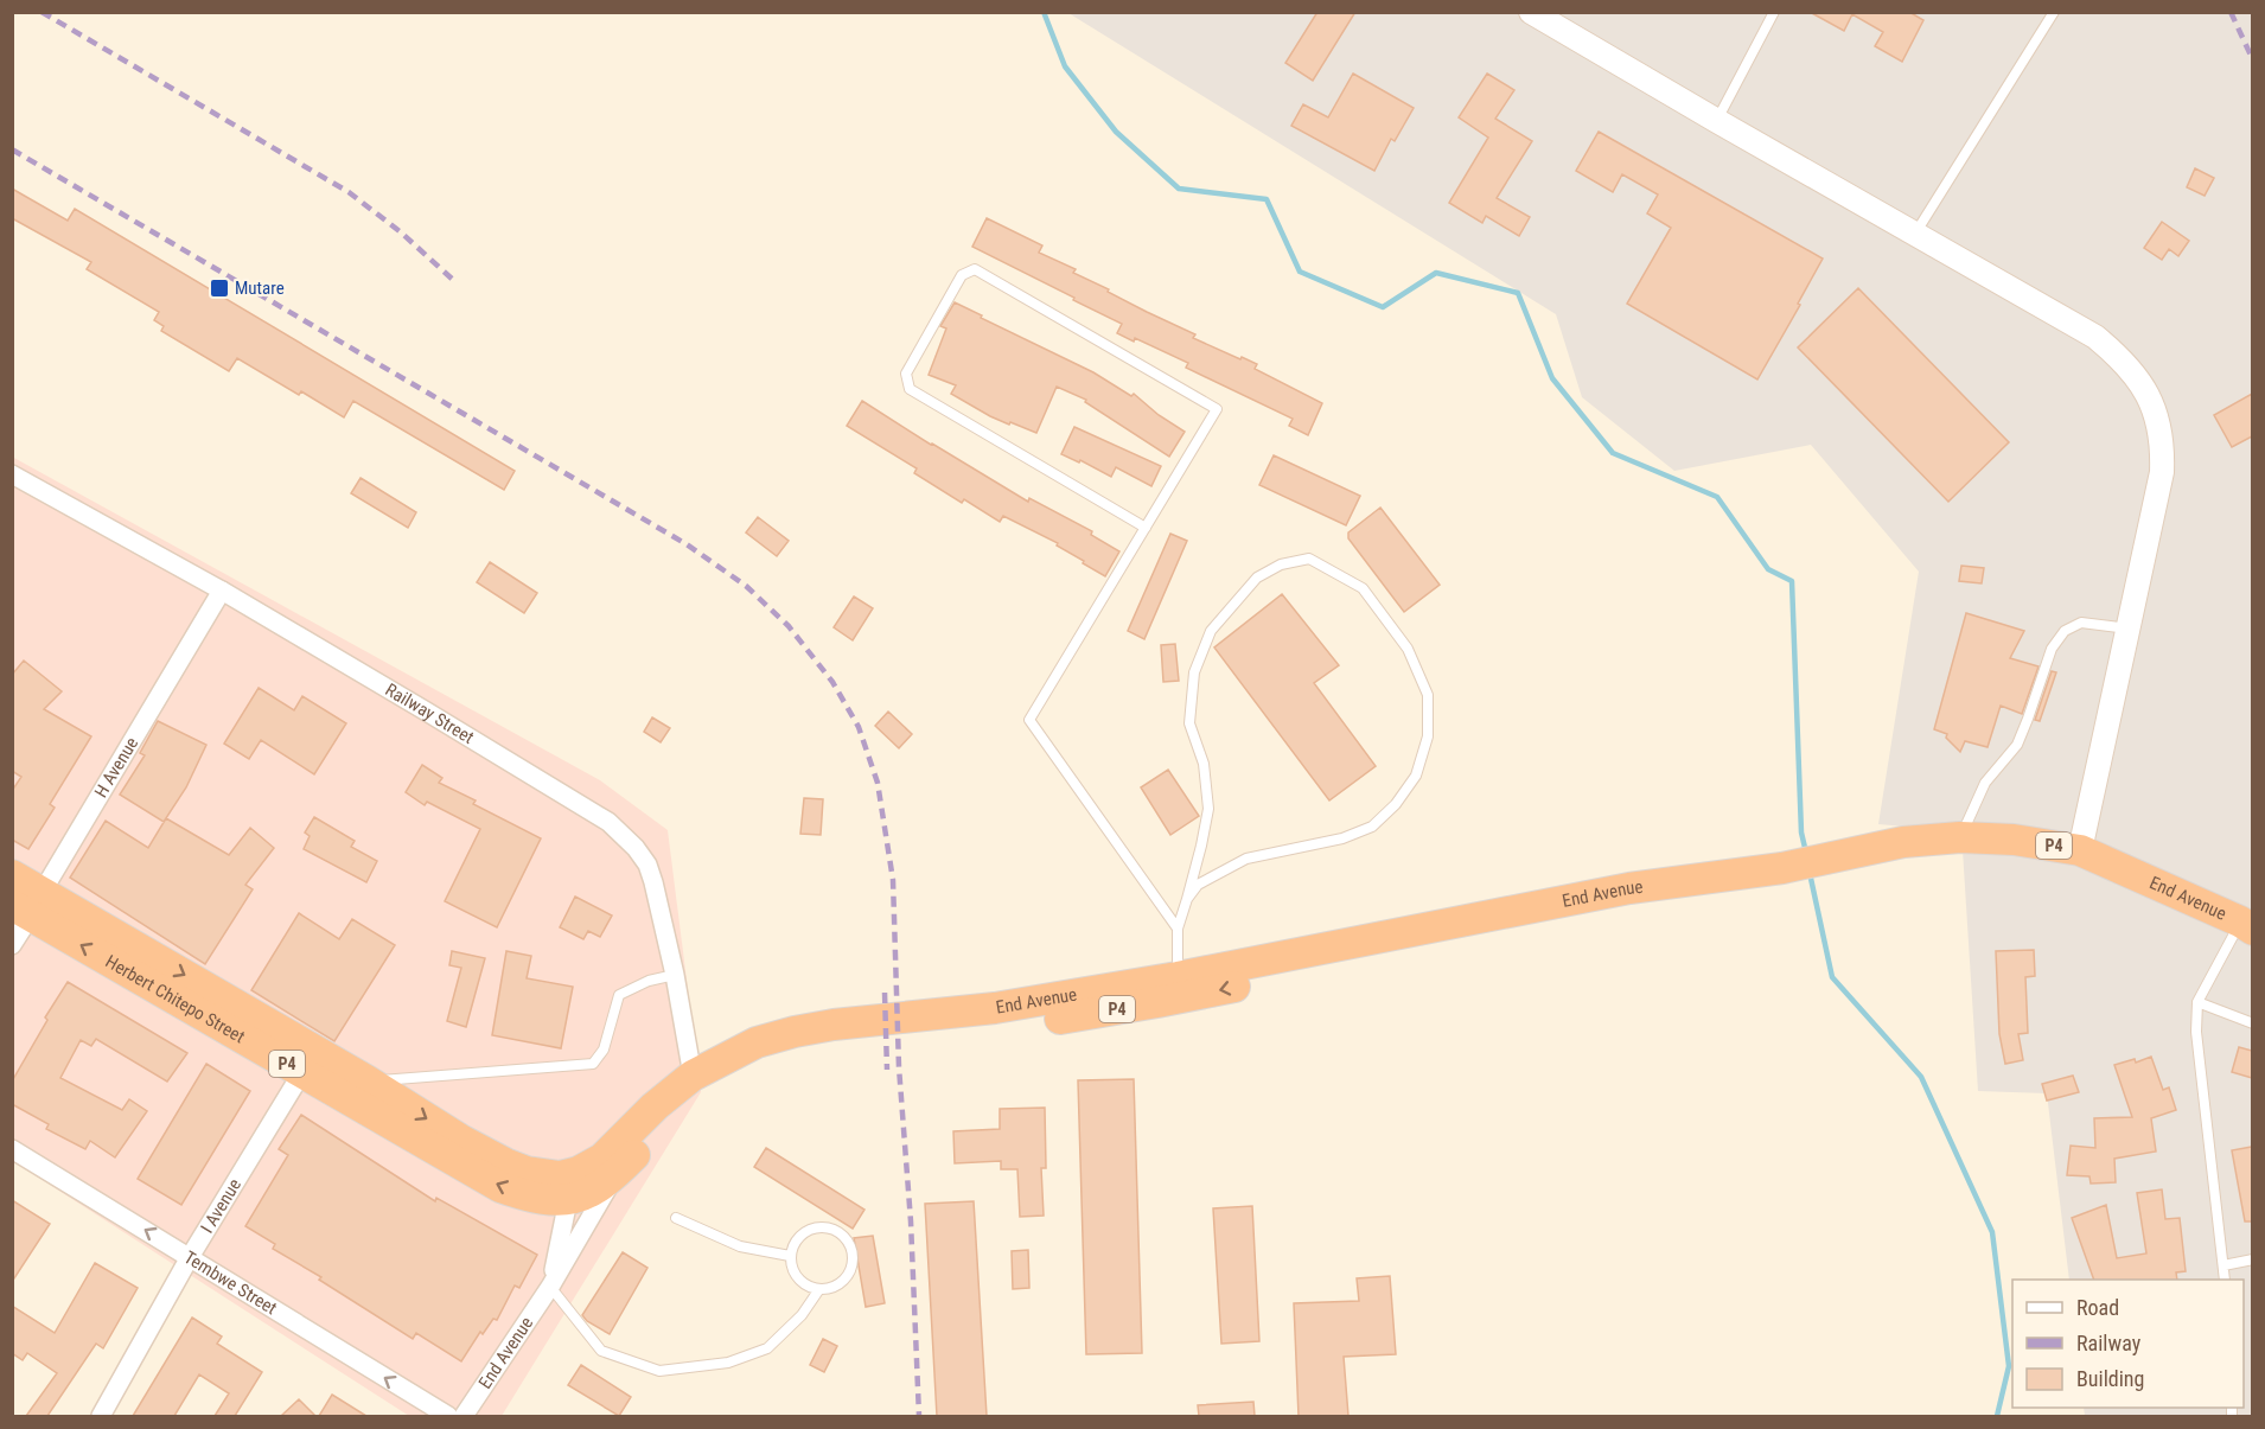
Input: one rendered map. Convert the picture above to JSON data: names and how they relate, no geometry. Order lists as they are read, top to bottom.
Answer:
{
  "streets": {
    "highway": ["P4", "End Avenue", "Herbert Chitepo Street"],
    "street": [
      "Railway Street",
      "H Avenue",
      "I Avenue",
      "Tembwe Street"
    ]
  },
  "crossings": [
    ["Railway Street", "H Avenue"],
    ["Railway Street", "End Avenue"],
    ["H Avenue", "Herbert Chitepo Street"],
    ["End Avenue", "Herbert Chitepo Street"],
    ["Herbert Chitepo Street", "I Avenue"],
    ["I Avenue", "Tembwe Street"]
  ],
  "one_way": ["Tembwe Street"],
  "places": {
    "transit": ["Mutare"]
  },
  "legend": ["Road", "Railway", "Building"]
}
